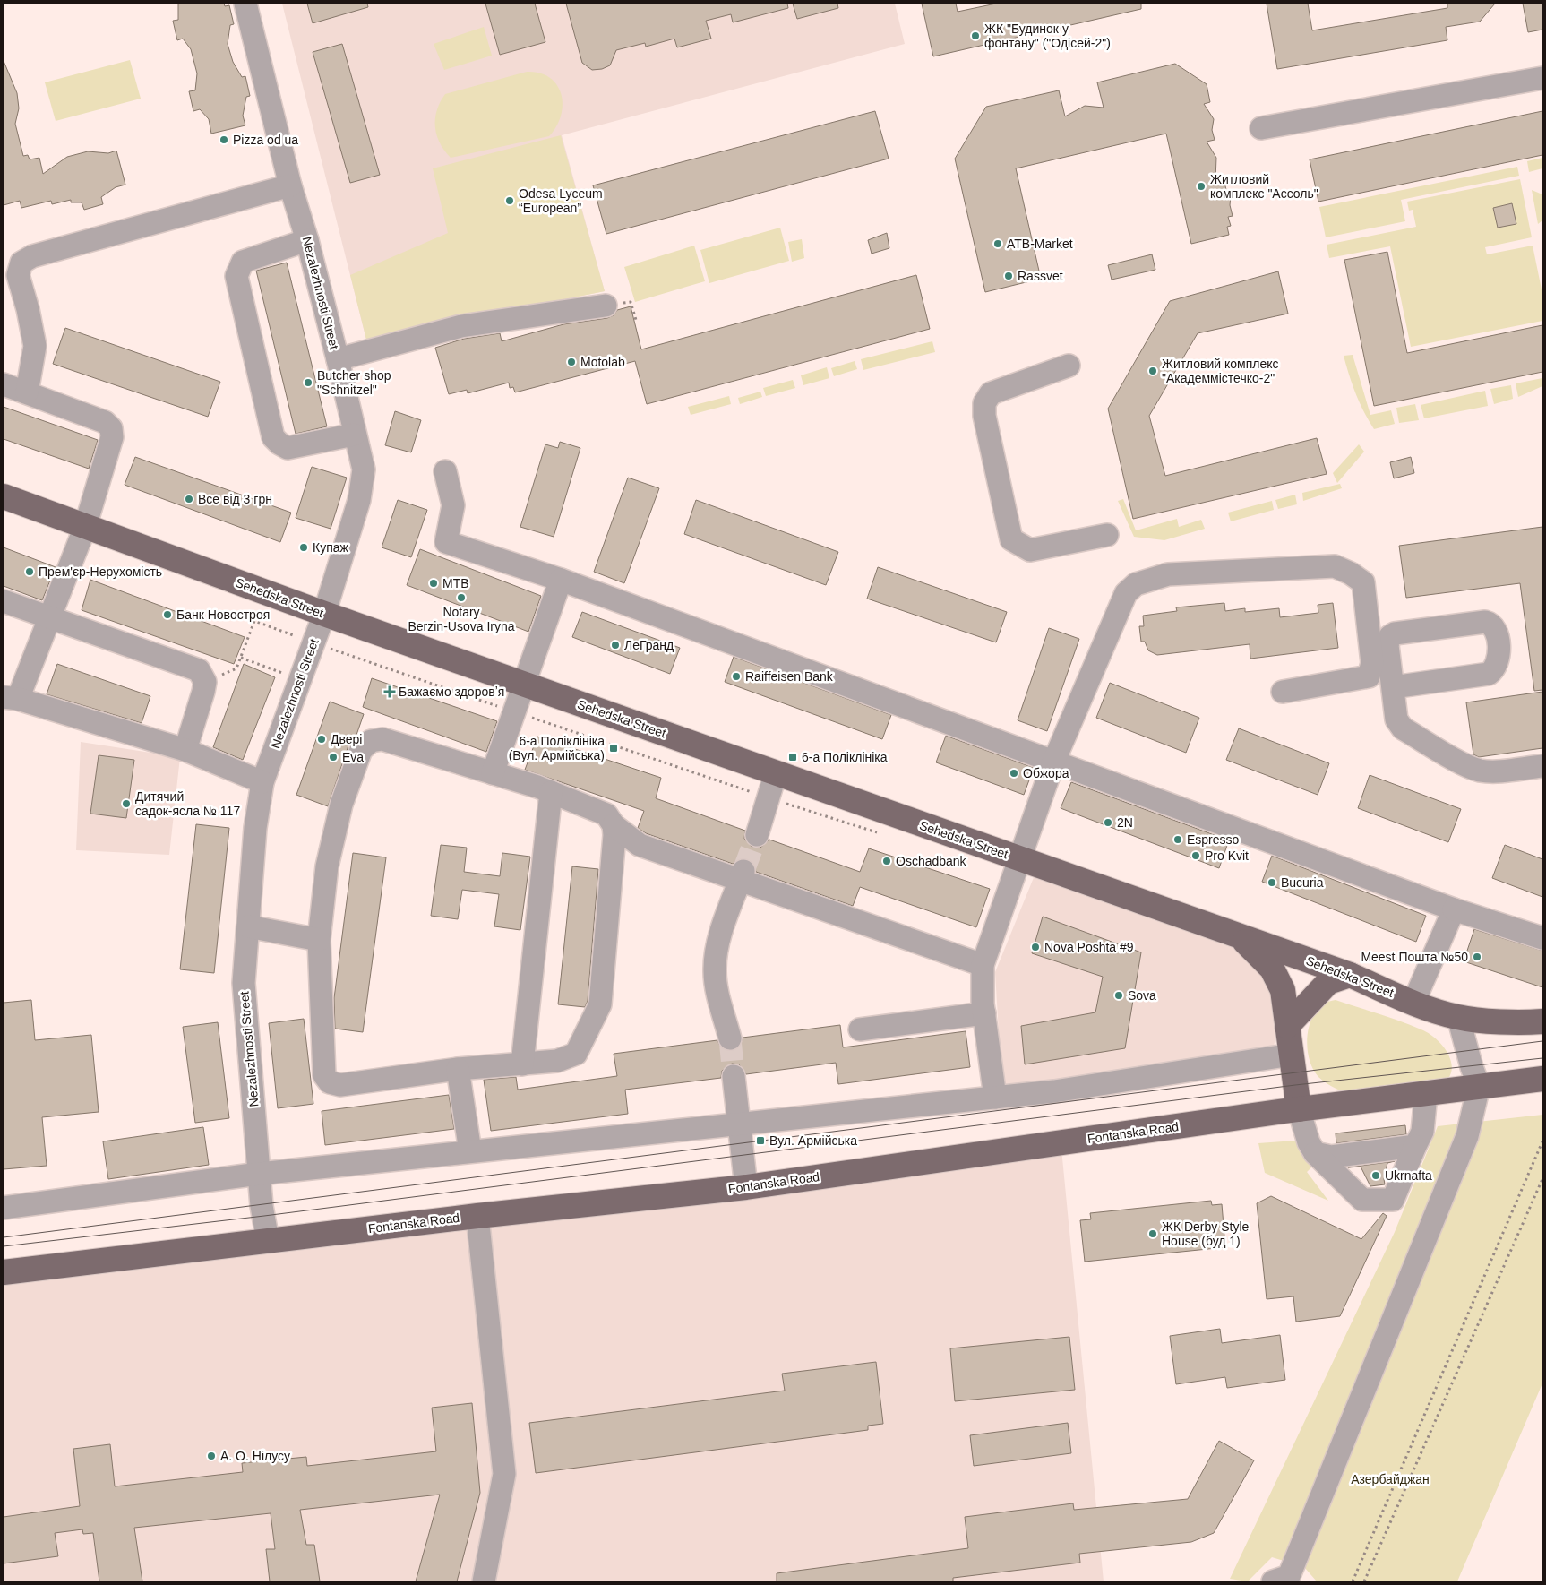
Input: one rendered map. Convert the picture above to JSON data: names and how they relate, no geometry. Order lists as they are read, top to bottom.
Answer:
{
  "streets": {
    "main road": ["Sehedska Street", "Fontanska Road"],
    "street": ["Nezalezhnosti Street"]
  },
  "crossings": [
    ["Nezalezhnosti Street", "Sehedska Street"],
    ["Nezalezhnosti Street", "Fontanska Road"],
    ["Sehedska Street", "Fontanska Road"]
  ],
  "parks": ["Азербайджан"],
  "places": {
    "other": [
      "ЖК \"Будинок у фонтану\" (\"Одісей-2\")",
      "Pizza od ua",
      "Житловий комплекс \"Ассоль\"",
      "Odesa Lyceum “European”",
      "ATB-Market",
      "Rassvet",
      "Motolab",
      "Житловий комплекс \"Академмістечко-2\"",
      "Butcher shop \"Schnitzel\"",
      "Все від 3 грн",
      "Купаж",
      "Прем'єр-Нерухомість",
      "МТВ",
      "Notary Berzin-Usova Iryna",
      "Банк Новостроя",
      "ЛеГранд",
      "Raiffeisen Bank",
      "Двері",
      "Eva",
      "Обжора",
      "Дитячий садок-ясла № 117",
      "2N",
      "Espresso",
      "Pro Kvit",
      "Oschadbank",
      "Bucuria",
      "Nova Poshta #9",
      "Meest Пошта №50",
      "Sova",
      "Ukrnafta",
      "ЖК Derby Style House (буд 1)",
      "А. О. Нілусу"
    ],
    "health": ["Бажаємо здоровʼя"],
    "transit": ["6-а Поліклініка (Вул. Армійська)", "6-а Поліклініка", "Вул. Армійська"]
  }
}
